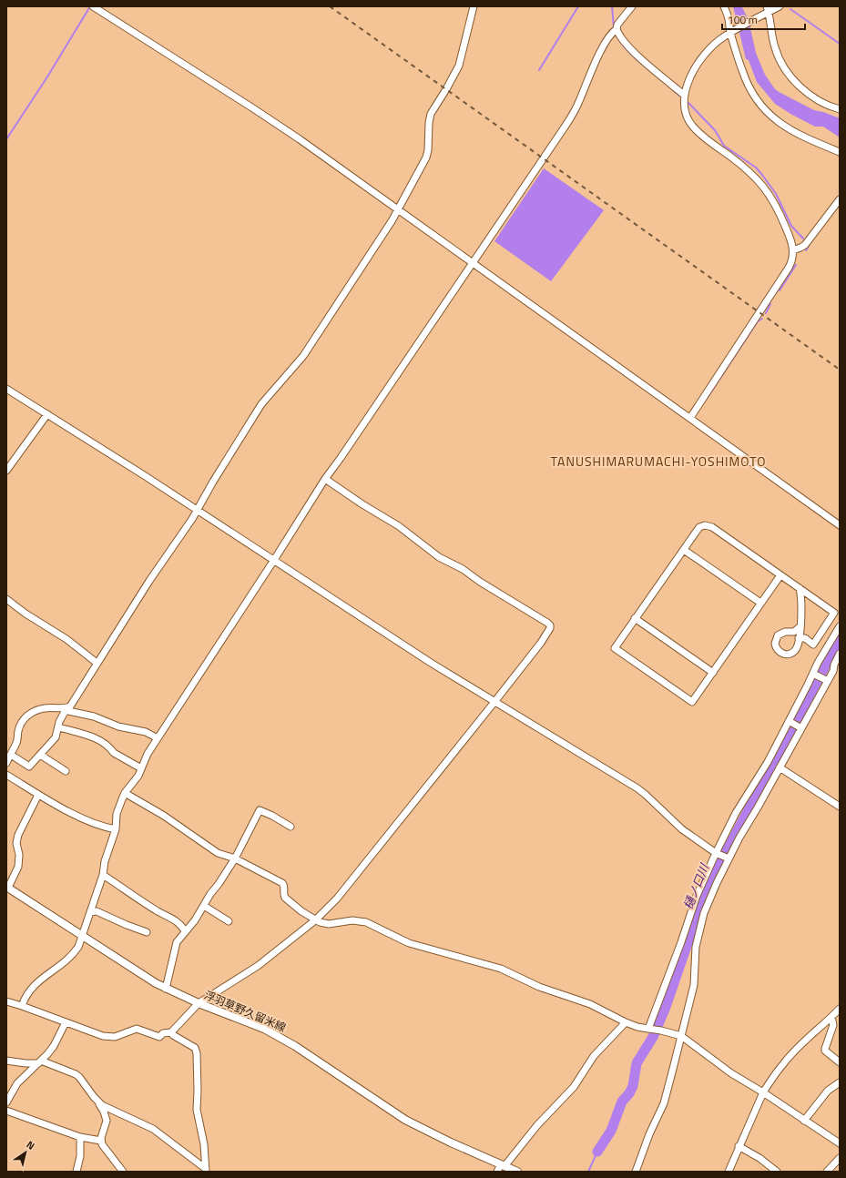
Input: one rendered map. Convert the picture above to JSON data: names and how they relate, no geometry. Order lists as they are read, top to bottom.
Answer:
{
  "streets": {
    "main road": ["浮羽草野久留米線"]
  },
  "districts": ["TANUSHIMARUMACHI-YOSHIMOTO"],
  "water": ["樋ノ口川"],
  "scale_bar": "100 m",
  "north": "top right"
}
